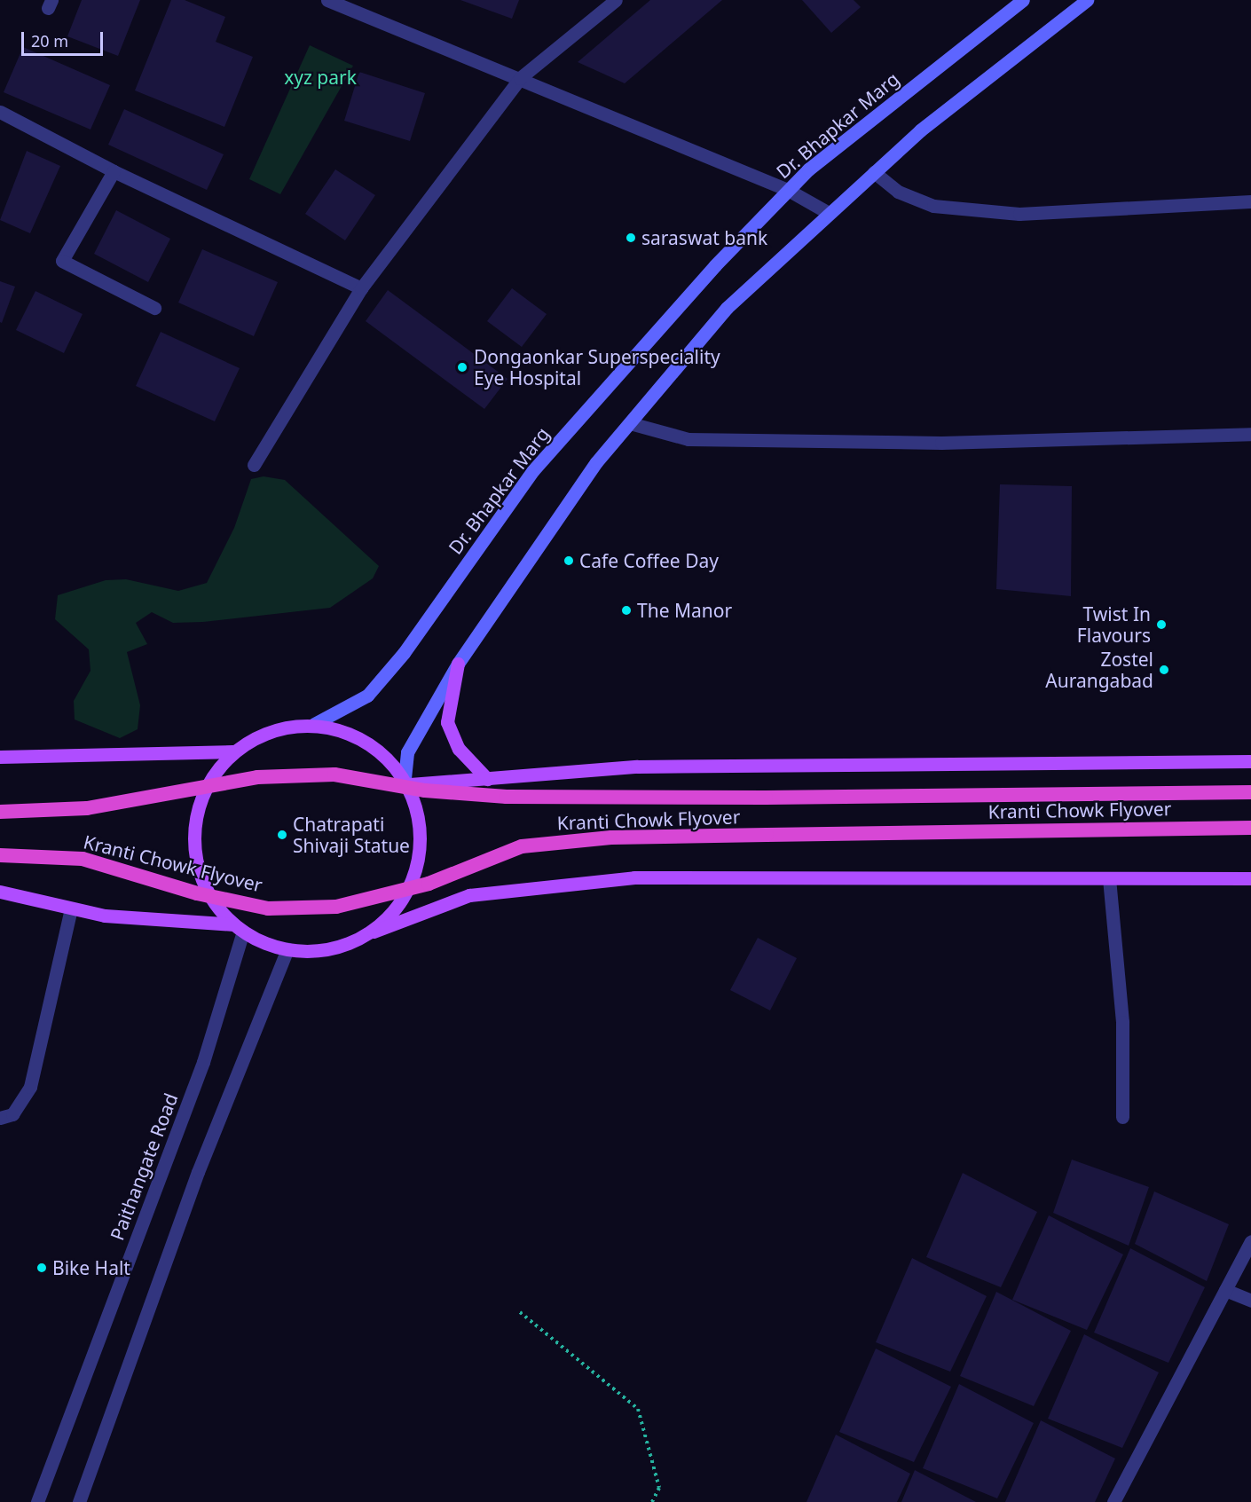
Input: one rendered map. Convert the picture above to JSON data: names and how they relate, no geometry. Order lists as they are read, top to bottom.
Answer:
{
  "streets": {
    "highway": ["Kranti Chowk Flyover"],
    "main road": ["Dr. Bhapkar Marg"],
    "street": ["Paithangate Road"]
  },
  "parks": ["xyz park"],
  "places": [
    "saraswat bank",
    "Dongaonkar Superspeciality Eye Hospital",
    "Cafe Coffee Day",
    "The Manor",
    "Twist In Flavours",
    "Zostel Aurangabad",
    "Chatrapati Shivaji Statue",
    "Bike Halt"
  ],
  "scale_bar": "20 m"
}
